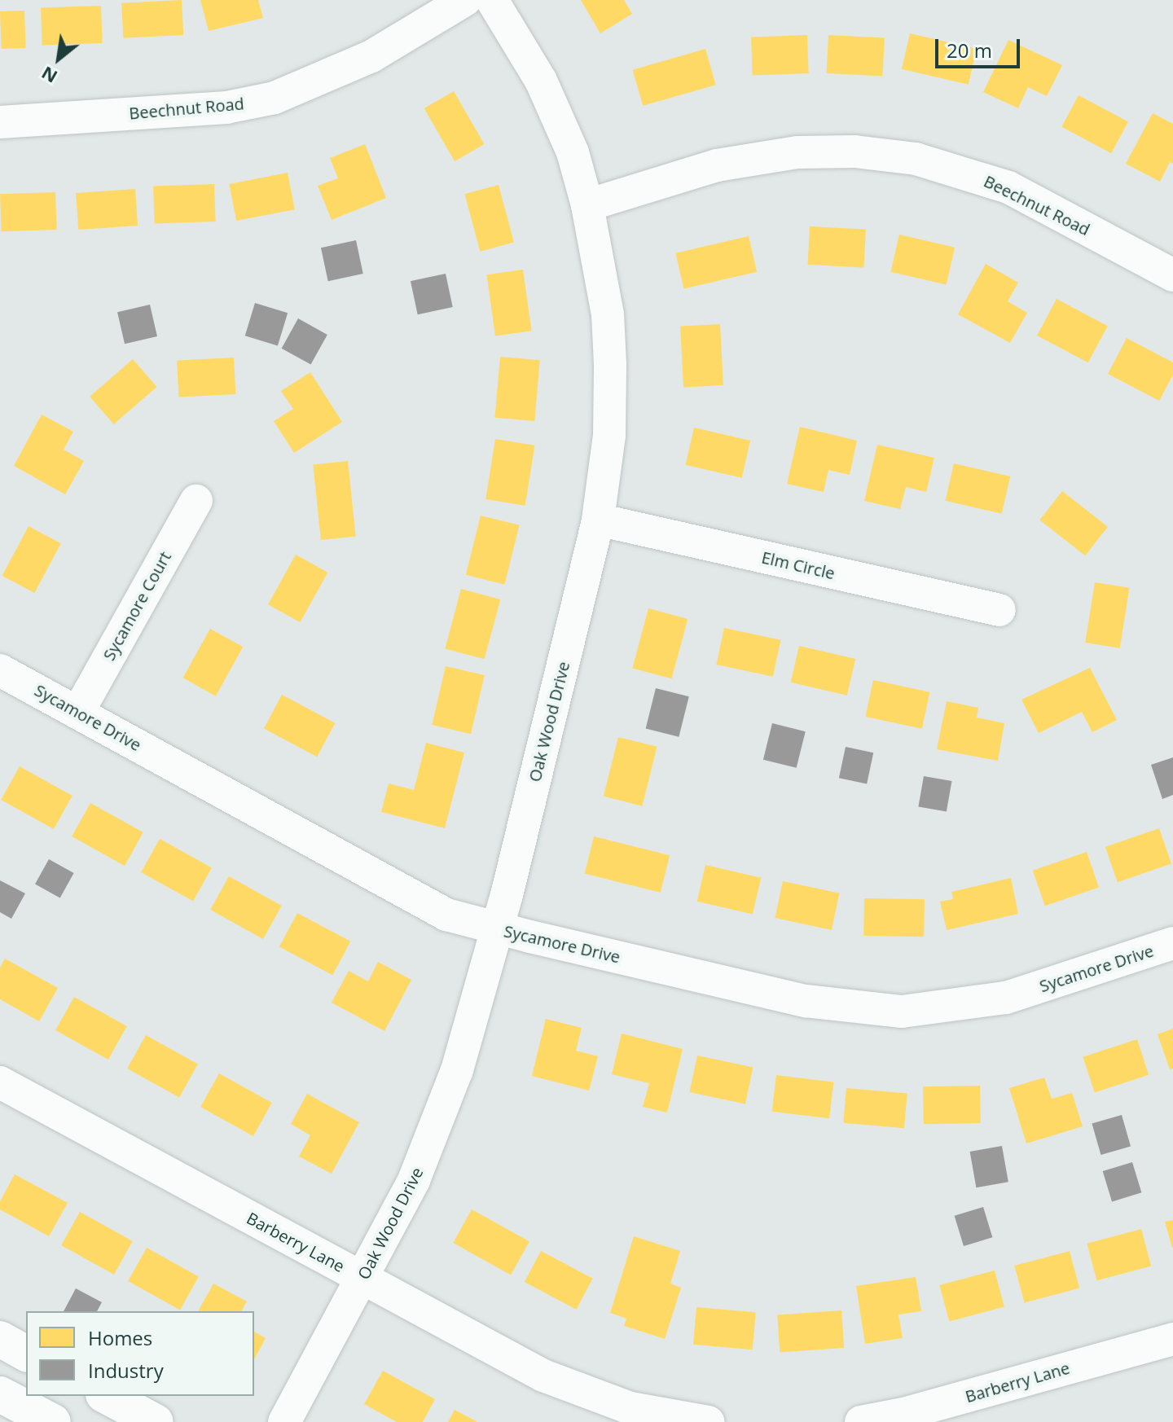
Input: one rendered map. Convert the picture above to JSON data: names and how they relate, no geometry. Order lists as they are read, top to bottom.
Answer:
{
  "streets": {
    "street": [
      "Beechnut Road",
      "Elm Circle",
      "Sycamore Court",
      "Sycamore Drive",
      "Oak Wood Drive",
      "Barberry Lane"
    ]
  },
  "crossings": [
    ["Beechnut Road", "Oak Wood Drive"],
    ["Elm Circle", "Oak Wood Drive"],
    ["Sycamore Court", "Sycamore Drive"],
    ["Sycamore Drive", "Oak Wood Drive"],
    ["Oak Wood Drive", "Barberry Lane"]
  ],
  "legend": ["Homes", "Industry"],
  "scale_bar": "20 m",
  "north": "bottom left"
}
